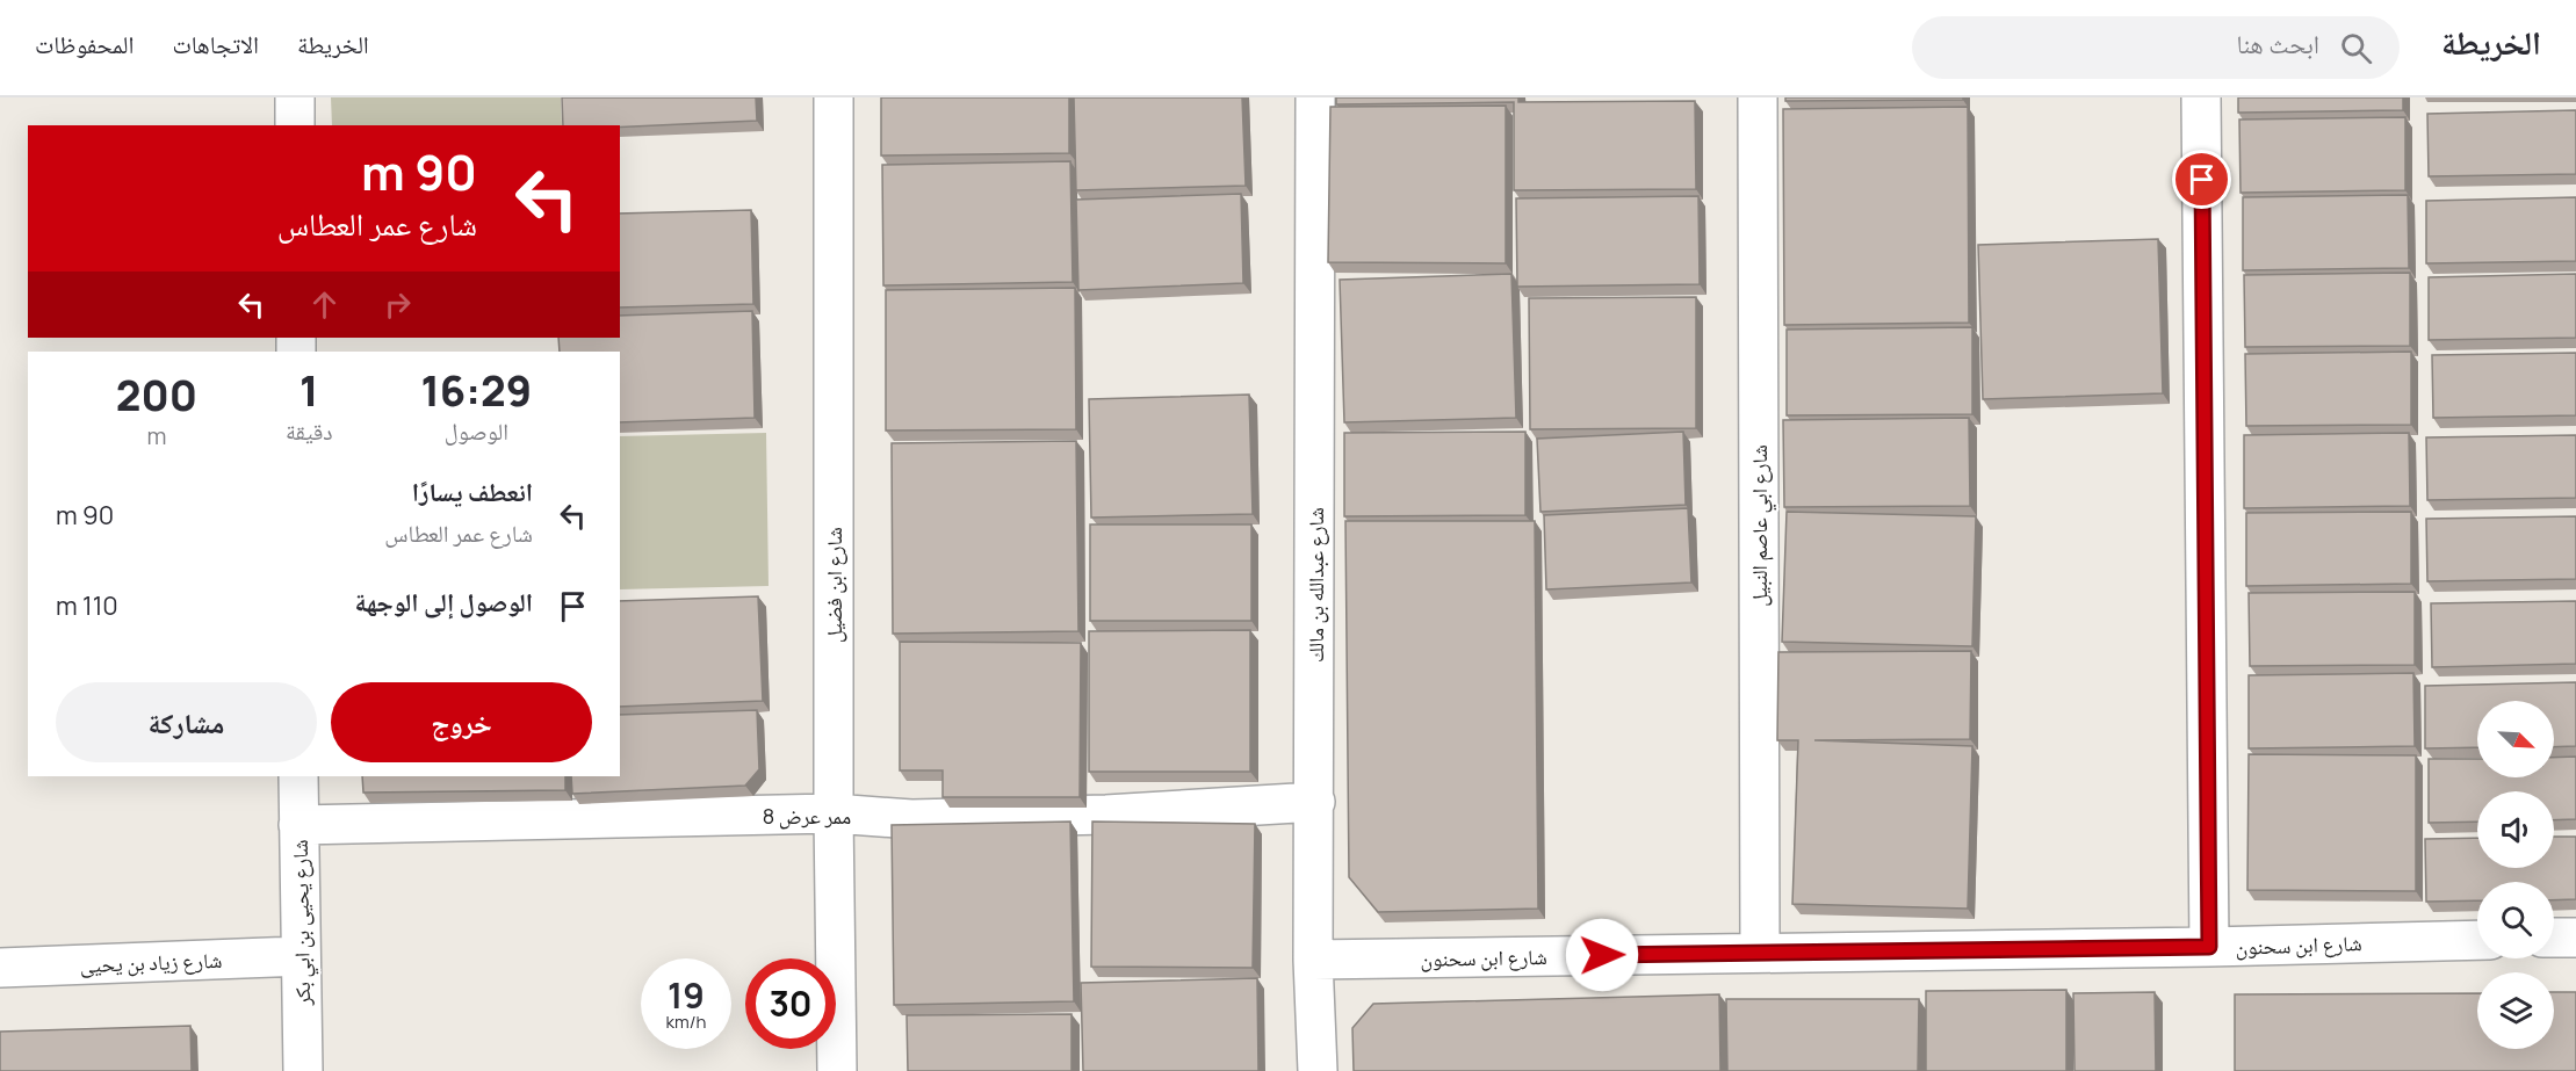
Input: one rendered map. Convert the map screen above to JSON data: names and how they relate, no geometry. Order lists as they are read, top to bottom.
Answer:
{
  "streets": {
    "street": [
      "شارع ابي عاصم النبيل",
      "شارع ابن فضيل",
      "شارع عبدالله بن مالك",
      "ممر عرض 8",
      "شارع يحيى بن ابي بكر",
      "شارع ابن سحنون",
      "شارع زياد بن يحيى"
    ]
  },
  "crossings": [
    ["شارع ابي عاصم النبيل", "شارع ابن سحنون"],
    ["شارع ابن فضيل", "ممر عرض 8"],
    ["شارع عبدالله بن مالك", "ممر عرض 8"],
    ["شارع عبدالله بن مالك", "شارع ابن سحنون"],
    ["ممر عرض 8", "شارع يحيى بن ابي بكر"],
    ["شارع يحيى بن ابي بكر", "شارع زياد بن يحيى"]
  ],
  "north": "bottom right",
  "page": {
    "header": "الخريطة",
    "search": "ابحث هنا",
    "nav": ["الخريطة", "الاتجاهات", "المحفوظات"],
    "turn": ["90 m", "شارع عمر العطاس"],
    "eta": [
      "16:29",
      "الوصول",
      "1",
      "دقيقة",
      "200",
      "m"
    ],
    "list": [
      {
        "name": "انعطف يسارًا",
        "note": "شارع عمر العطاس",
        "value": "90 m"
      },
      {
        "name": "الوصول إلى الوجهة",
        "value": "110 m"
      }
    ],
    "buttons": ["خروج", "مشاركة"],
    "speed": "19 km/h",
    "limit": "30"
  }
}
